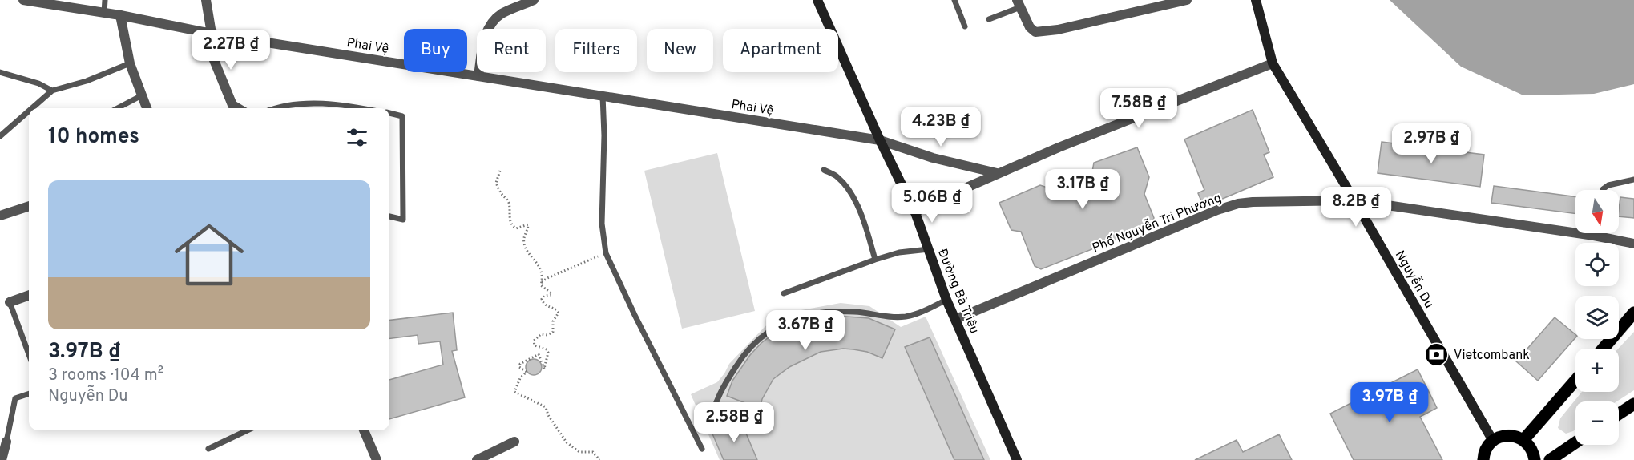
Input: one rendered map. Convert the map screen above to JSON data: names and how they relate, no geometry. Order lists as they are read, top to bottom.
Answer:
{
  "streets": {
    "main road": ["Nguyễn Du", "Đường Bà Triệu"],
    "street": ["Phai Vệ", "Phố Nguyễn Tri Phương"]
  },
  "crossings": [
    ["Phai Vệ", "Đường Bà Triệu"],
    ["Phố Nguyễn Tri Phương", "Nguyễn Du"],
    ["Phố Nguyễn Tri Phương", "Đường Bà Triệu"]
  ],
  "places": {
    "bank": ["Vietcombank"]
  },
  "north": "bottom",
  "page": {
    "chip": [
      "Buy",
      "Rent",
      "Filters",
      "New",
      "Apartment"
    ],
    "price": [
      "2.27B ₫",
      "7.58B ₫",
      "4.23B ₫",
      "2.97B ₫",
      "3.17B ₫",
      "5.06B ₫",
      "8.2B ₫",
      "3.67B ₫",
      "3.97B ₫",
      "2.58B ₫"
    ],
    "heading": "10 homes",
    "list": [
      {
        "name": "3.97B ₫",
        "note": "3 rooms · 104 m² · Nguyễn Du"
      }
    ],
    "map_buttons": ["+", "−"]
  }
}
